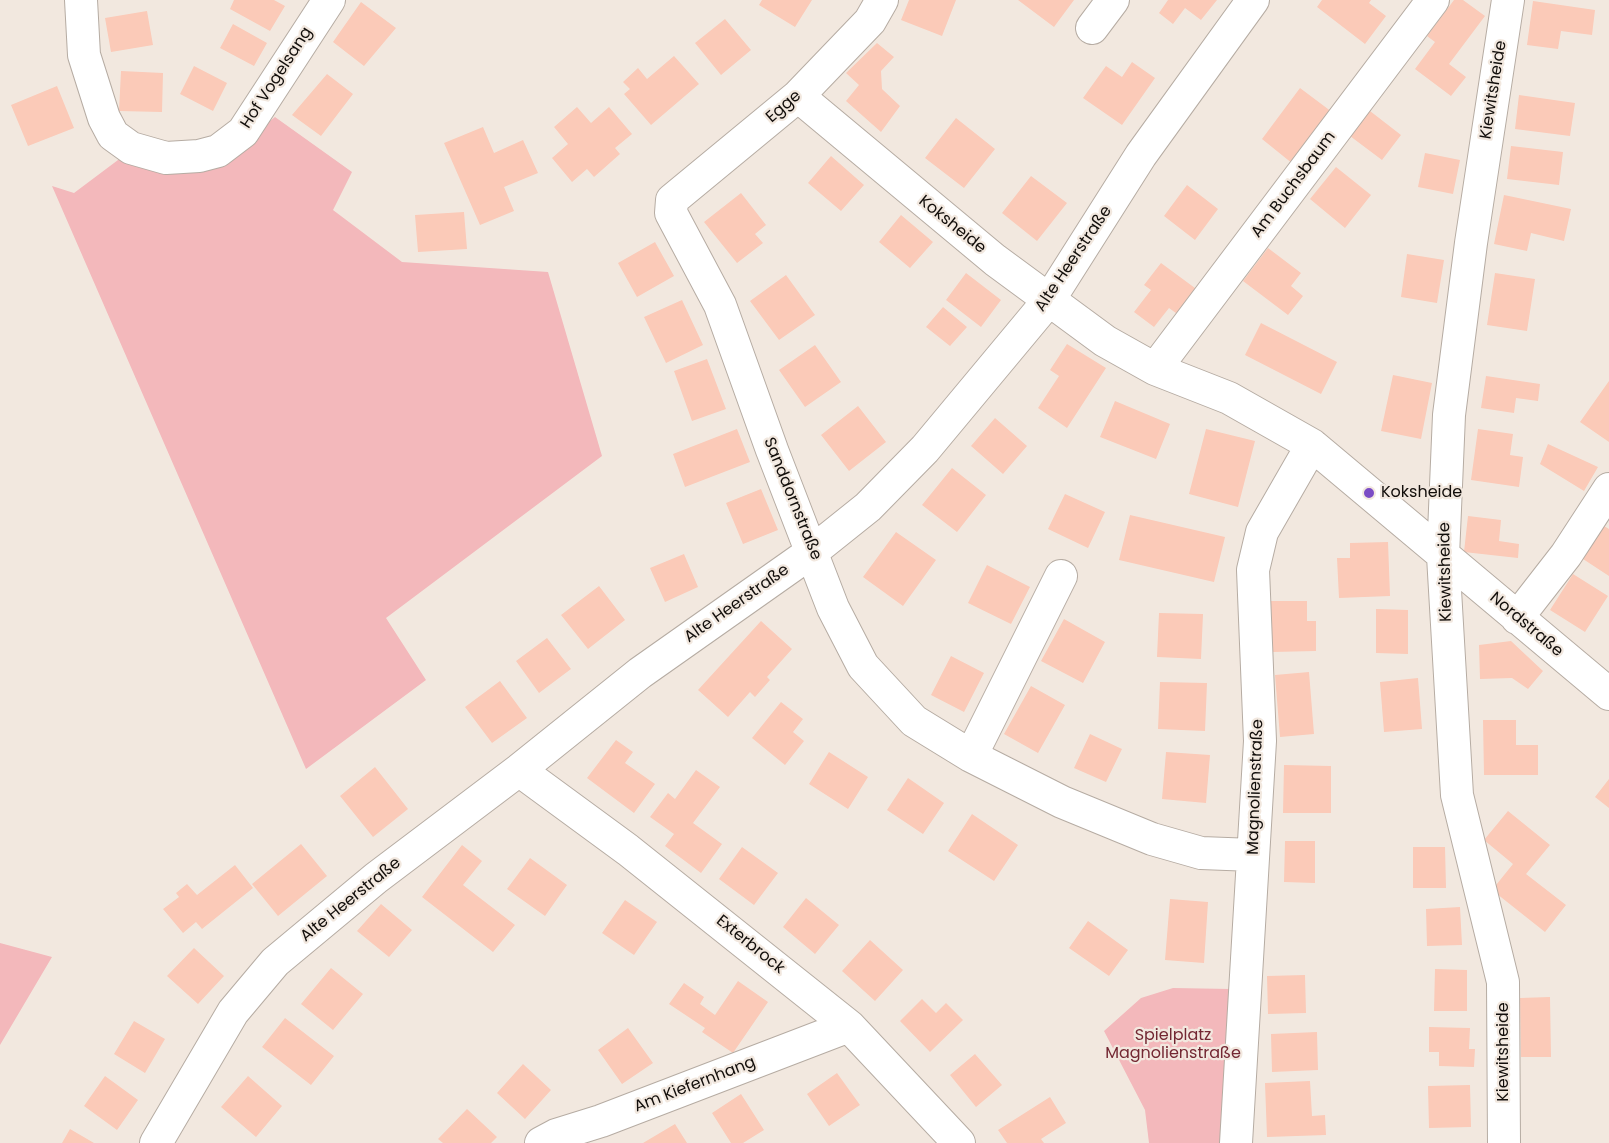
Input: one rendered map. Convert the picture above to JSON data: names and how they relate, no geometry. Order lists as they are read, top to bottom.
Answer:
{
  "streets": {
    "street": [
      "Hof Vogelsang",
      "Kiewitsheide",
      "Egge",
      "Am Buchsbaum",
      "Koksheide",
      "Alte Heerstraße",
      "Sanddornstraße",
      "Nordstraße",
      "Magnolienstraße",
      "Exterbrock",
      "Am Kiefernhang"
    ]
  },
  "crossings": [
    ["Kiewitsheide", "Koksheide"],
    ["Kiewitsheide", "Nordstraße"],
    ["Egge", "Koksheide"],
    ["Egge", "Sanddornstraße"],
    ["Am Buchsbaum", "Koksheide"],
    ["Koksheide", "Alte Heerstraße"],
    ["Koksheide", "Nordstraße"],
    ["Koksheide", "Magnolienstraße"],
    ["Alte Heerstraße", "Sanddornstraße"],
    ["Alte Heerstraße", "Exterbrock"],
    ["Sanddornstraße", "Magnolienstraße"],
    ["Exterbrock", "Am Kiefernhang"]
  ],
  "parks": ["Spielplatz Magnolienstraße"],
  "places": ["Koksheide"]
}
